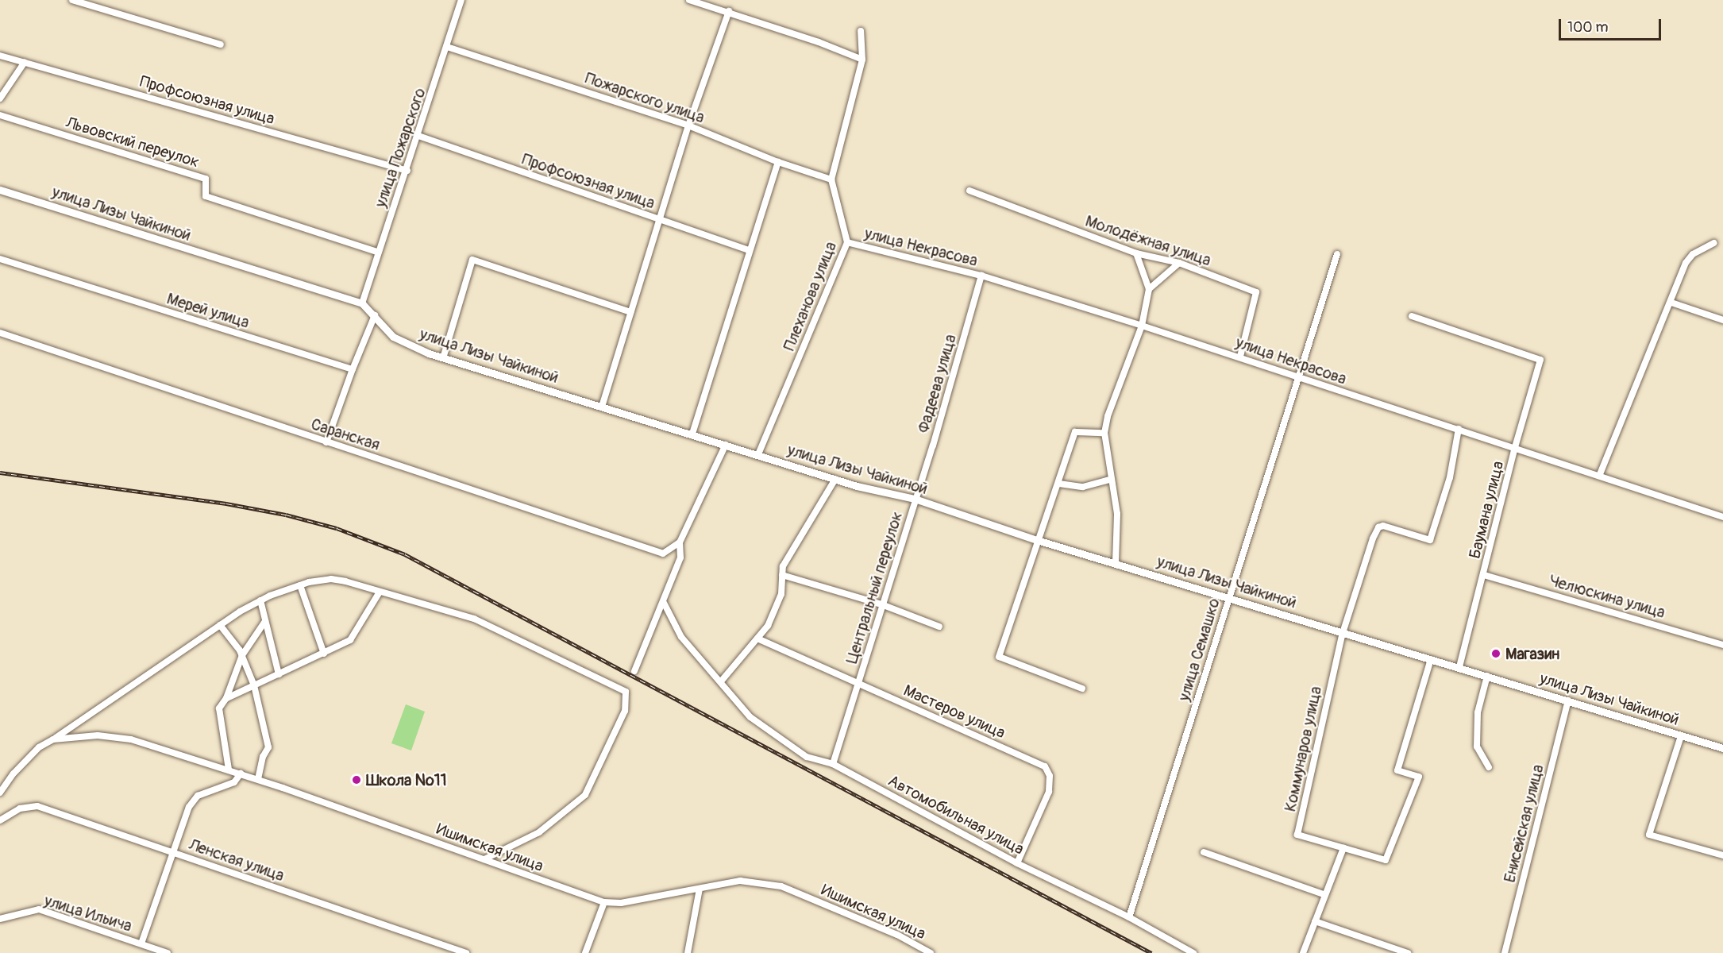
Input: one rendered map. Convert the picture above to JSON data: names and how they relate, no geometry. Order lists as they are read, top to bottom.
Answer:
{
  "streets": {
    "street": [
      "Пожарского улица",
      "Профсоюзная улица",
      "Львовский переулок",
      "улица Пожарского",
      "улица Лизы Чайкиной",
      "Молодёжная улица",
      "улица Некрасова",
      "Плеханова улица",
      "Мерей улица",
      "Фадеева улица",
      "Саранская",
      "Баумана улица",
      "Центральный переулок",
      "Челюскина улица",
      "улица Семашко",
      "Мастеров улица",
      "Коммунаров улица",
      "Автомобильная улица",
      "Енисейская улица",
      "Ишимская улица",
      "Ленская улица",
      "улица Ильича"
    ]
  },
  "crossings": [
    ["Пожарского улица", "улица Пожарского"],
    ["Пожарского улица", "Плеханова улица"],
    ["Профсоюзная улица", "улица Пожарского"],
    ["Львовский переулок", "улица Пожарского"],
    ["улица Пожарского", "улица Лизы Чайкиной"],
    ["улица Лизы Чайкиной", "Плеханова улица"],
    ["улица Лизы Чайкиной", "Фадеева улица"],
    ["улица Лизы Чайкиной", "Баумана улица"],
    ["улица Лизы Чайкиной", "Центральный переулок"],
    ["улица Лизы Чайкиной", "улица Семашко"],
    ["улица Лизы Чайкиной", "Коммунаров улица"],
    ["улица Лизы Чайкиной", "Енисейская улица"],
    ["Молодёжная улица", "улица Некрасова"],
    ["улица Некрасова", "Плеханова улица"],
    ["улица Некрасова", "Фадеева улица"],
    ["улица Некрасова", "Баумана улица"],
    ["улица Некрасова", "улица Семашко"],
    ["улица Некрасова", "Коммунаров улица"],
    ["Фадеева улица", "Центральный переулок"],
    ["Баумана улица", "Челюскина улица"],
    ["Центральный переулок", "Мастеров улица"],
    ["Центральный переулок", "Автомобильная улица"],
    ["улица Семашко", "Автомобильная улица"],
    ["Мастеров улица", "Автомобильная улица"]
  ],
  "places": ["Магазин", "Школа №11"],
  "scale_bar": "100 m"
}
